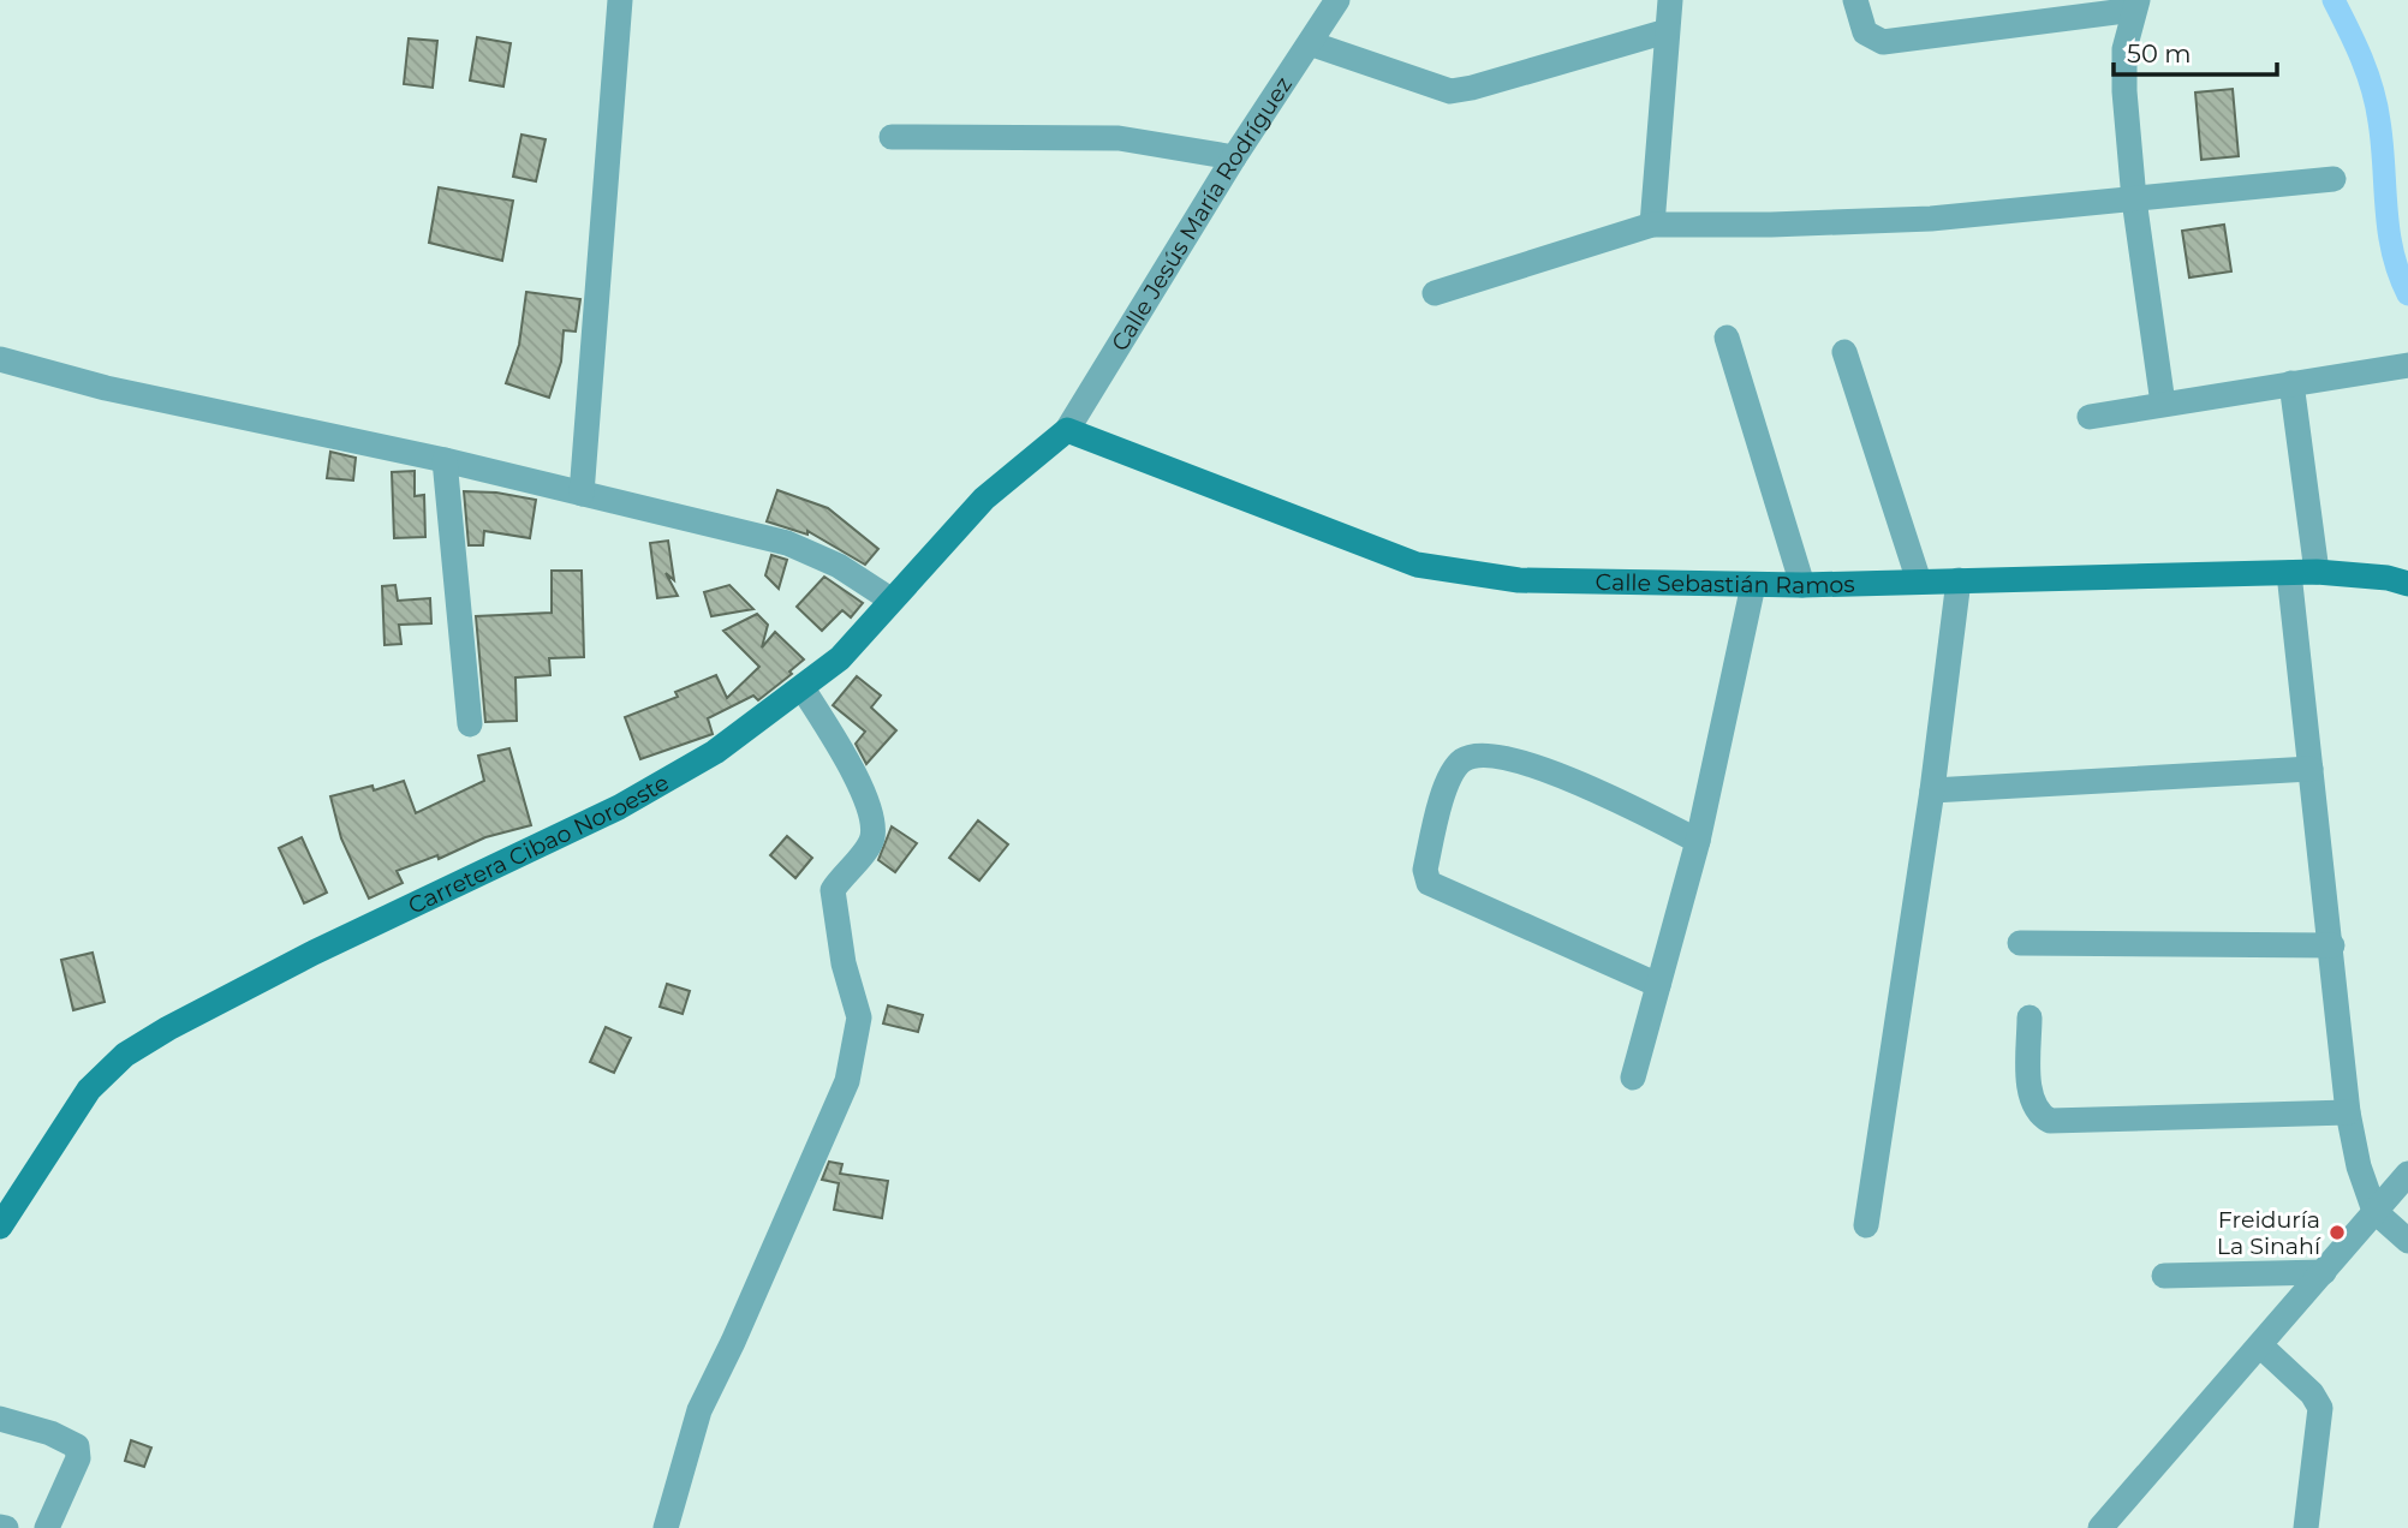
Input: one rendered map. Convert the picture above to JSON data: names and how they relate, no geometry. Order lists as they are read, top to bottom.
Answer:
{
  "streets": {
    "main road": ["Calle Sebastián Ramos", "Carretera Cibao Noroeste"],
    "street": ["Calle Jesús María Rodríguez"]
  },
  "crossings": [
    ["Calle Jesús María Rodríguez", "Calle Sebastián Ramos"],
    ["Calle Jesús María Rodríguez", "Carretera Cibao Noroeste"],
    ["Calle Sebastián Ramos", "Carretera Cibao Noroeste"]
  ],
  "places": ["Freiduría La Sinahí"],
  "scale_bar": "50 m"
}
